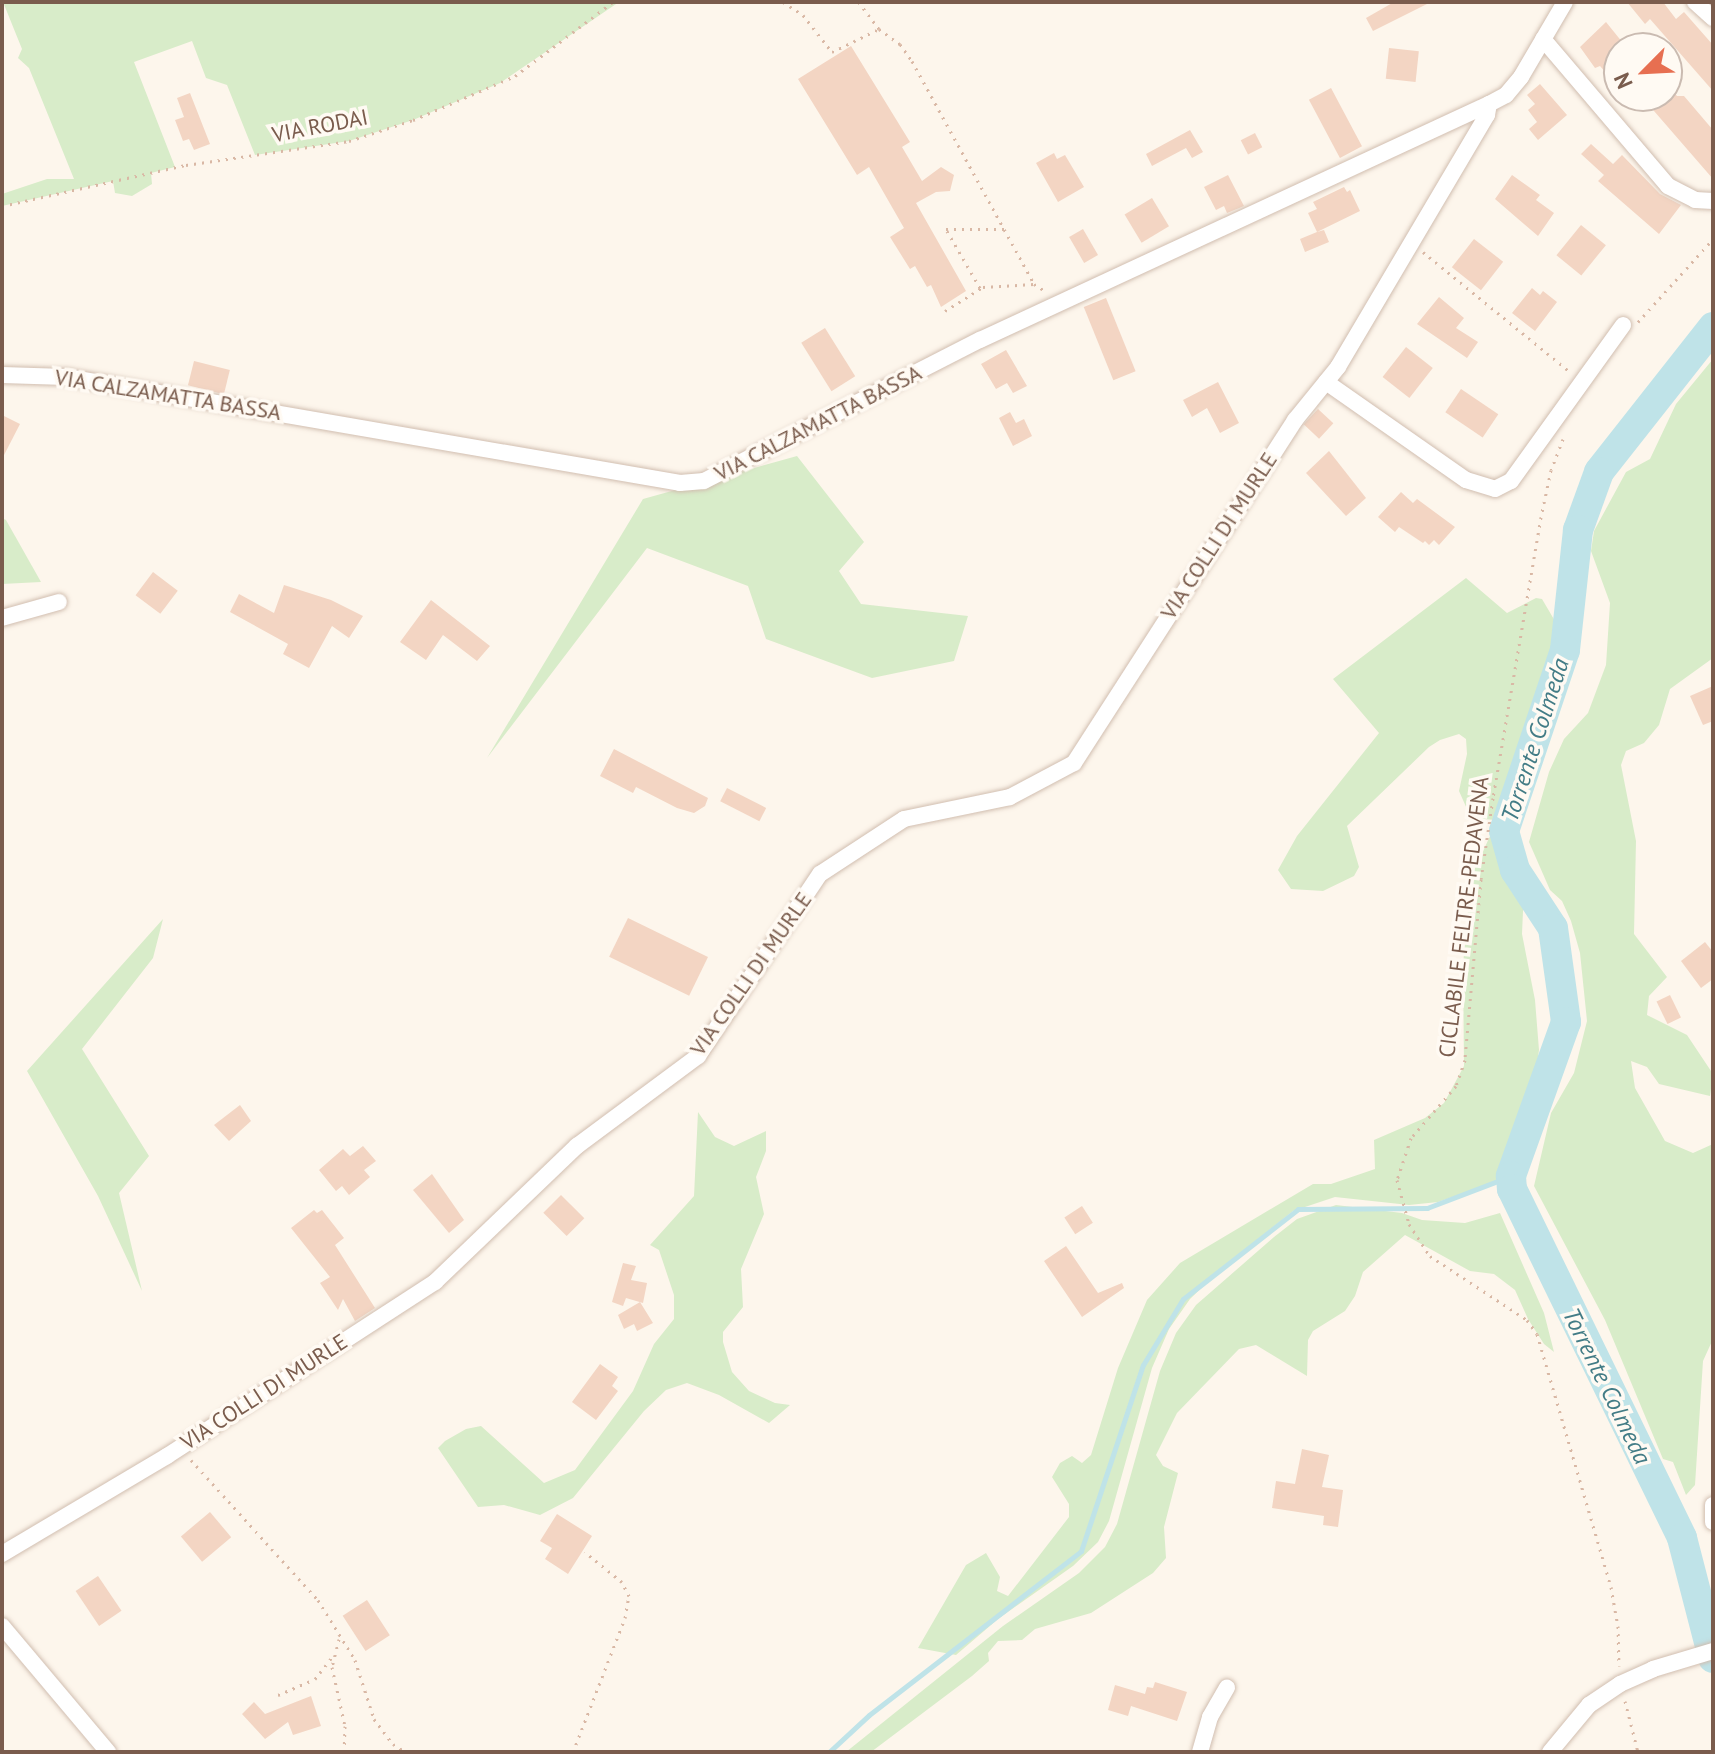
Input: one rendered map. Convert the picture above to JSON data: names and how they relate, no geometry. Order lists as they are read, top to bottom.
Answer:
{
  "streets": {
    "street": ["VIA CALZAMATTA BASSA", "VIA COLLI DI MURLE"],
    "path": ["VIA RODAI", "CICLABILE FELTRE-PEDAVENA"]
  },
  "crossings": [
    ["VIA CALZAMATTA BASSA", "VIA COLLI DI MURLE"]
  ],
  "water": ["Torrente Colmeda"],
  "north": "bottom left"
}
